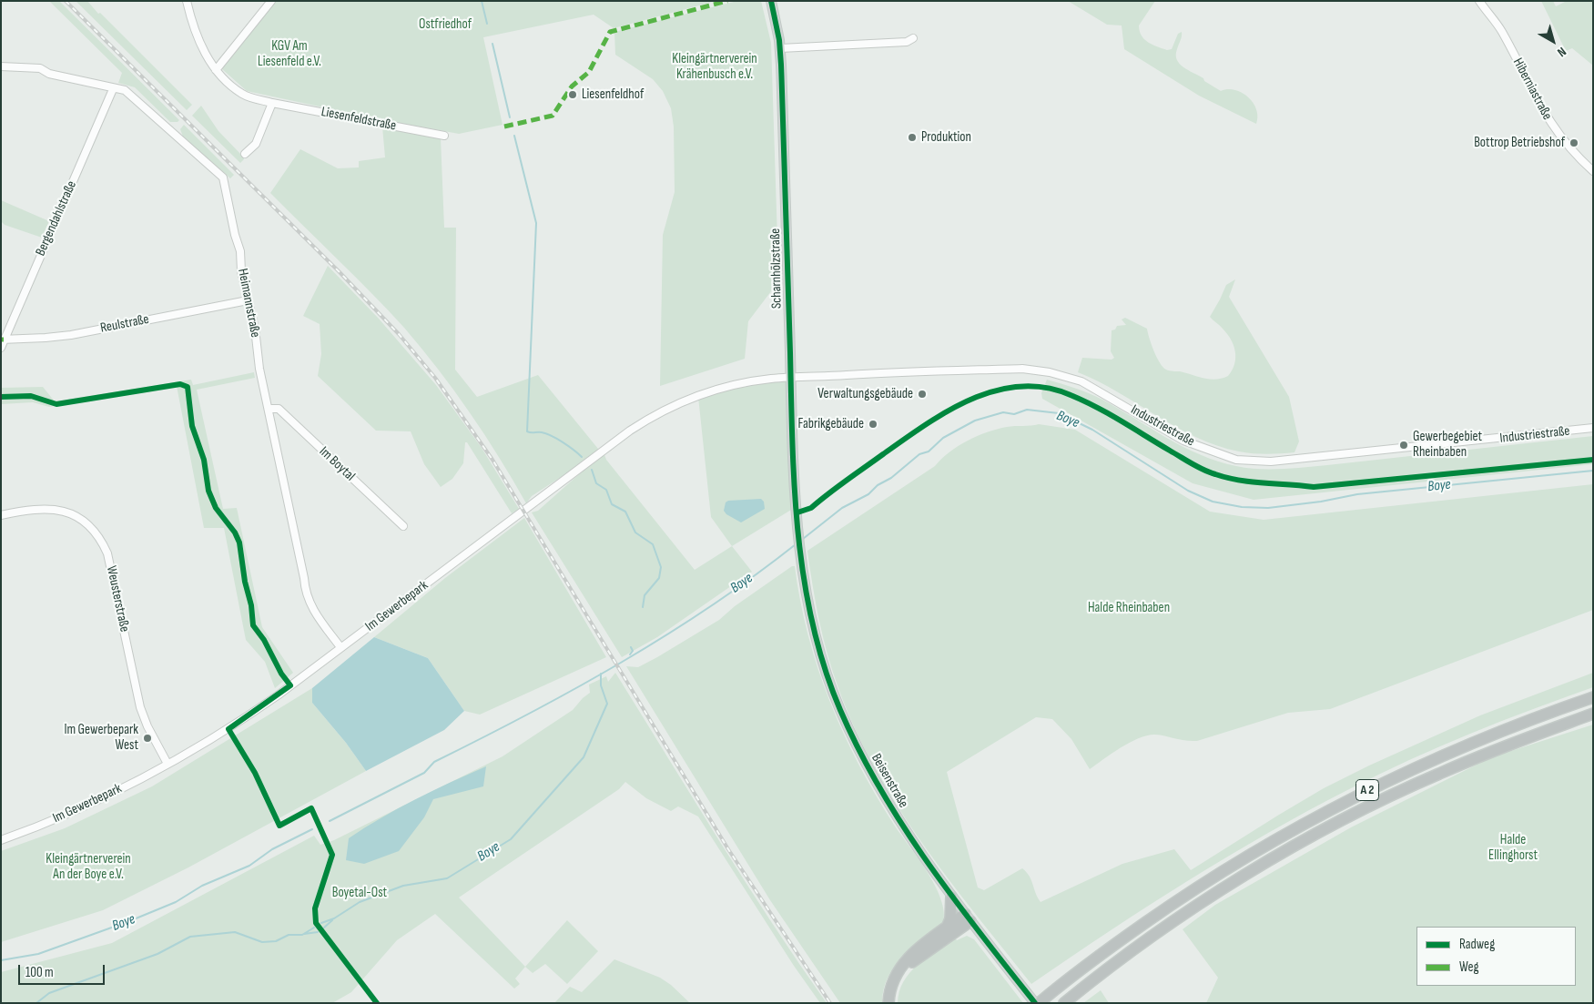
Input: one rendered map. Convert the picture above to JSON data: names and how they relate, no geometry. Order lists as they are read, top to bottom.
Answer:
{
  "streets": {
    "highway": ["A 2"],
    "main road": ["Scharnhölzstraße", "Beisenstraße"],
    "street": [
      "Hiberniastraße",
      "Liesenfeldstraße",
      "Bergendahlstraße",
      "Heimannstraße",
      "Reulstraße",
      "Industriestraße",
      "Im Boytal",
      "Weusterstraße",
      "Im Gewerbepark"
    ]
  },
  "crossings": [
    ["Bergendahlstraße", "Heimannstraße"],
    ["Bergendahlstraße", "Reulstraße"],
    ["Scharnhölzstraße", "Industriestraße"],
    ["Scharnhölzstraße", "Im Gewerbepark"],
    ["Scharnhölzstraße", "Beisenstraße"],
    ["Heimannstraße", "Reulstraße"],
    ["Heimannstraße", "Im Boytal"],
    ["Heimannstraße", "Im Gewerbepark"],
    ["Industriestraße", "Im Gewerbepark"],
    ["Weusterstraße", "Im Gewerbepark"],
    ["Beisenstraße", "A 2"]
  ],
  "water": ["Boye"],
  "parks": [
    "Ostfriedhof",
    "KGV Am Liesenfeld e.V.",
    "Kleingärtnerverein Krähenbusch e.V.",
    "Halde Rheinbaben",
    "Halde Ellinghorst",
    "Kleingärtnerverein An der Boye e.V.",
    "Boyetal-Ost"
  ],
  "places": [
    "Liesenfeldhof",
    "Produktion",
    "Bottrop Betriebshof",
    "Verwaltungsgebäude",
    "Fabrikgebäude",
    "Gewerbegebiet Rheinbaben",
    "Im Gewerbepark West"
  ],
  "legend": ["Radweg", "Weg"],
  "scale_bar": "100 m",
  "north": "bottom right"
}
